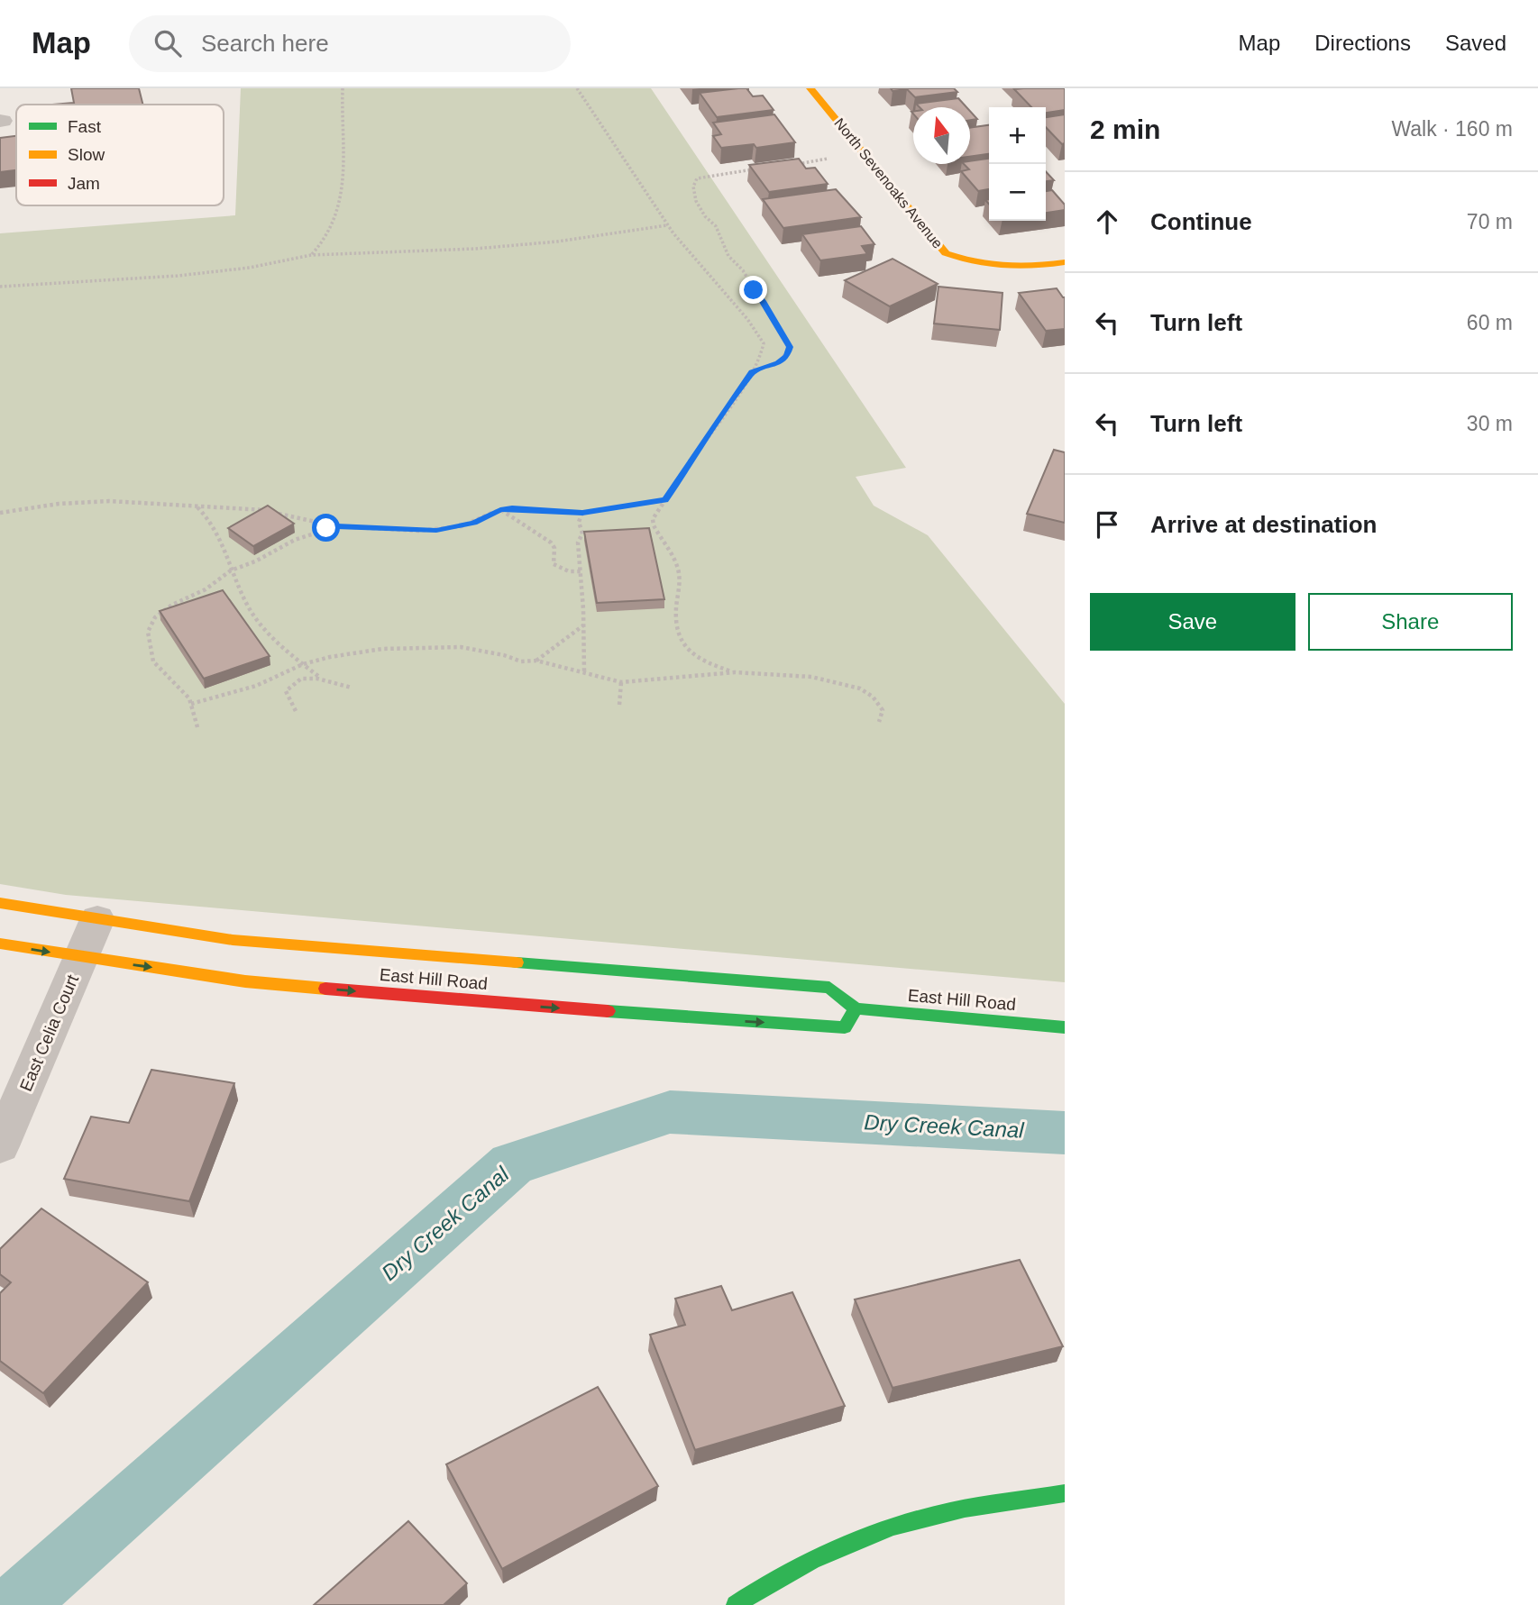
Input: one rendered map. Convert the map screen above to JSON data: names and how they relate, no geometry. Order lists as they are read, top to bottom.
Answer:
{
  "streets": {
    "street": ["North Sevenoaks Avenue", "East Hill Road", "East Celia Court"]
  },
  "crossings": [
    ["East Hill Road", "East Celia Court"]
  ],
  "water": ["Dry Creek Canal"],
  "legend": ["Fast", "Slow", "Jam"],
  "north": "top",
  "page": {
    "header": "Map",
    "search": "Search here",
    "nav": ["Map", "Directions", "Saved"],
    "heading": ["2 min", "Walk · 160 m"],
    "map_buttons": ["+", "−"],
    "list": [
      ["Continue", "70 m"],
      ["Turn left", "60 m"],
      ["Turn left", "30 m"],
      "Arrive at destination"
    ],
    "buttons": ["Save", "Share"]
  }
}
